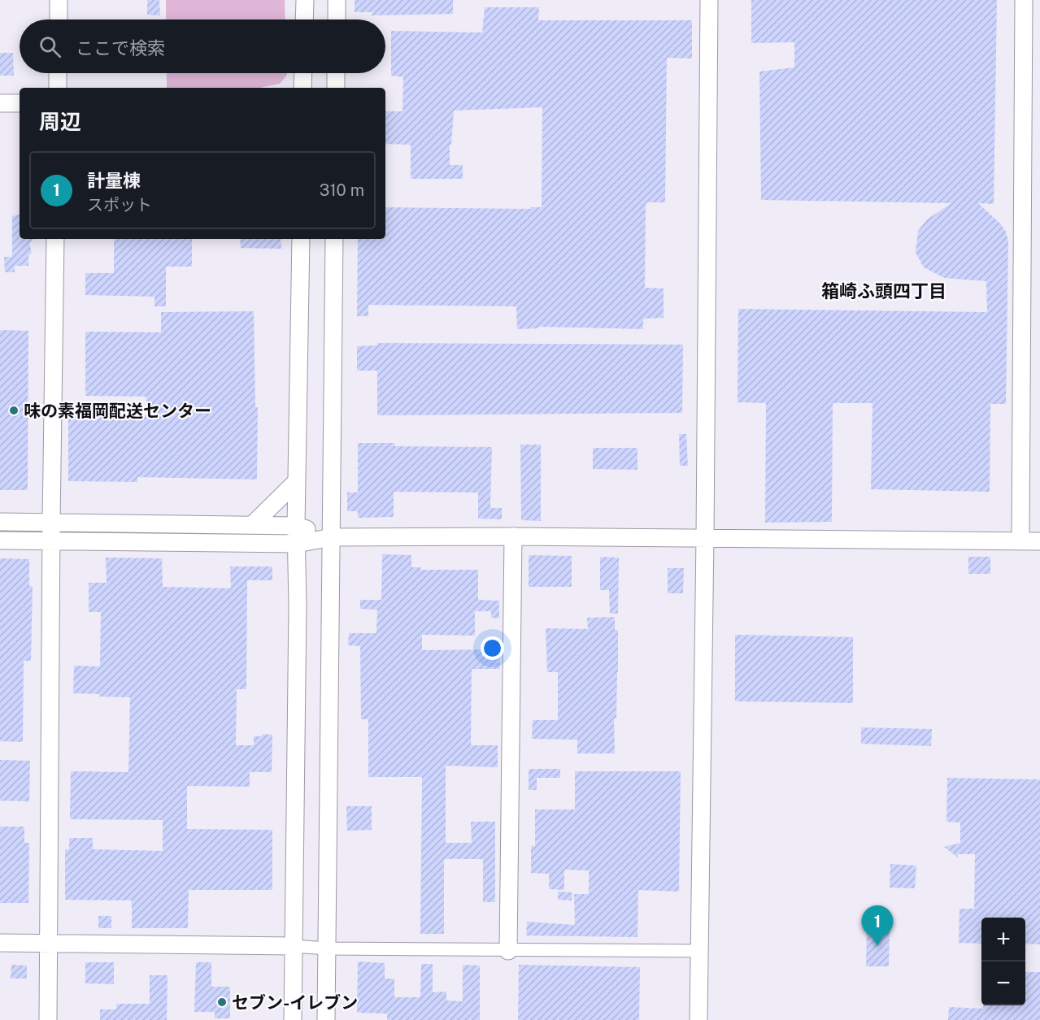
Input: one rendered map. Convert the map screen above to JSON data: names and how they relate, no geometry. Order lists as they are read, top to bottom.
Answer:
{
  "districts": ["箱崎ふ頭四丁目"],
  "places": ["味の素福岡配送センター", "セブン-イレブン"],
  "page": {
    "search": "ここで検索",
    "heading": "周辺",
    "list": [
      {
        "mark": "1",
        "name": "計量棟",
        "note": "スポット",
        "value": "310 m"
      }
    ],
    "pins": "1",
    "map_buttons": ["+", "−"]
  }
}
